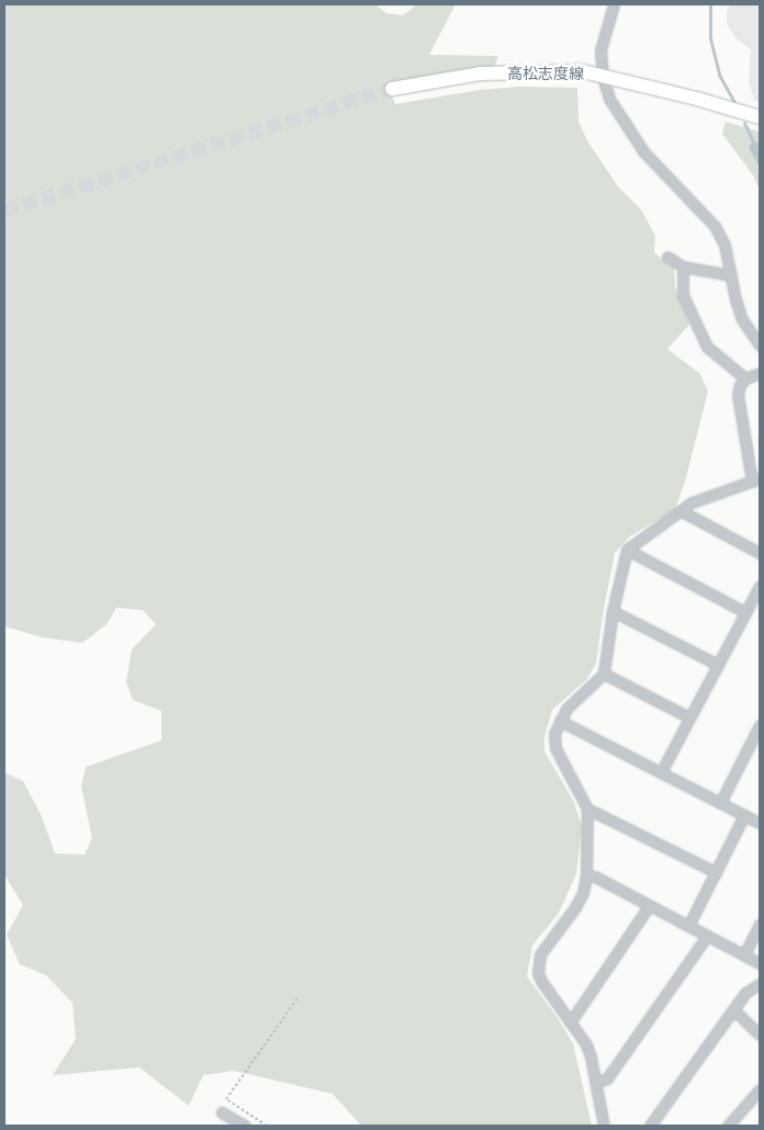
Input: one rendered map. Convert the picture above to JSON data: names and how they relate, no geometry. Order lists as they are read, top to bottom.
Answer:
{
  "streets": {
    "main road": ["高松志度線"]
  }
}
